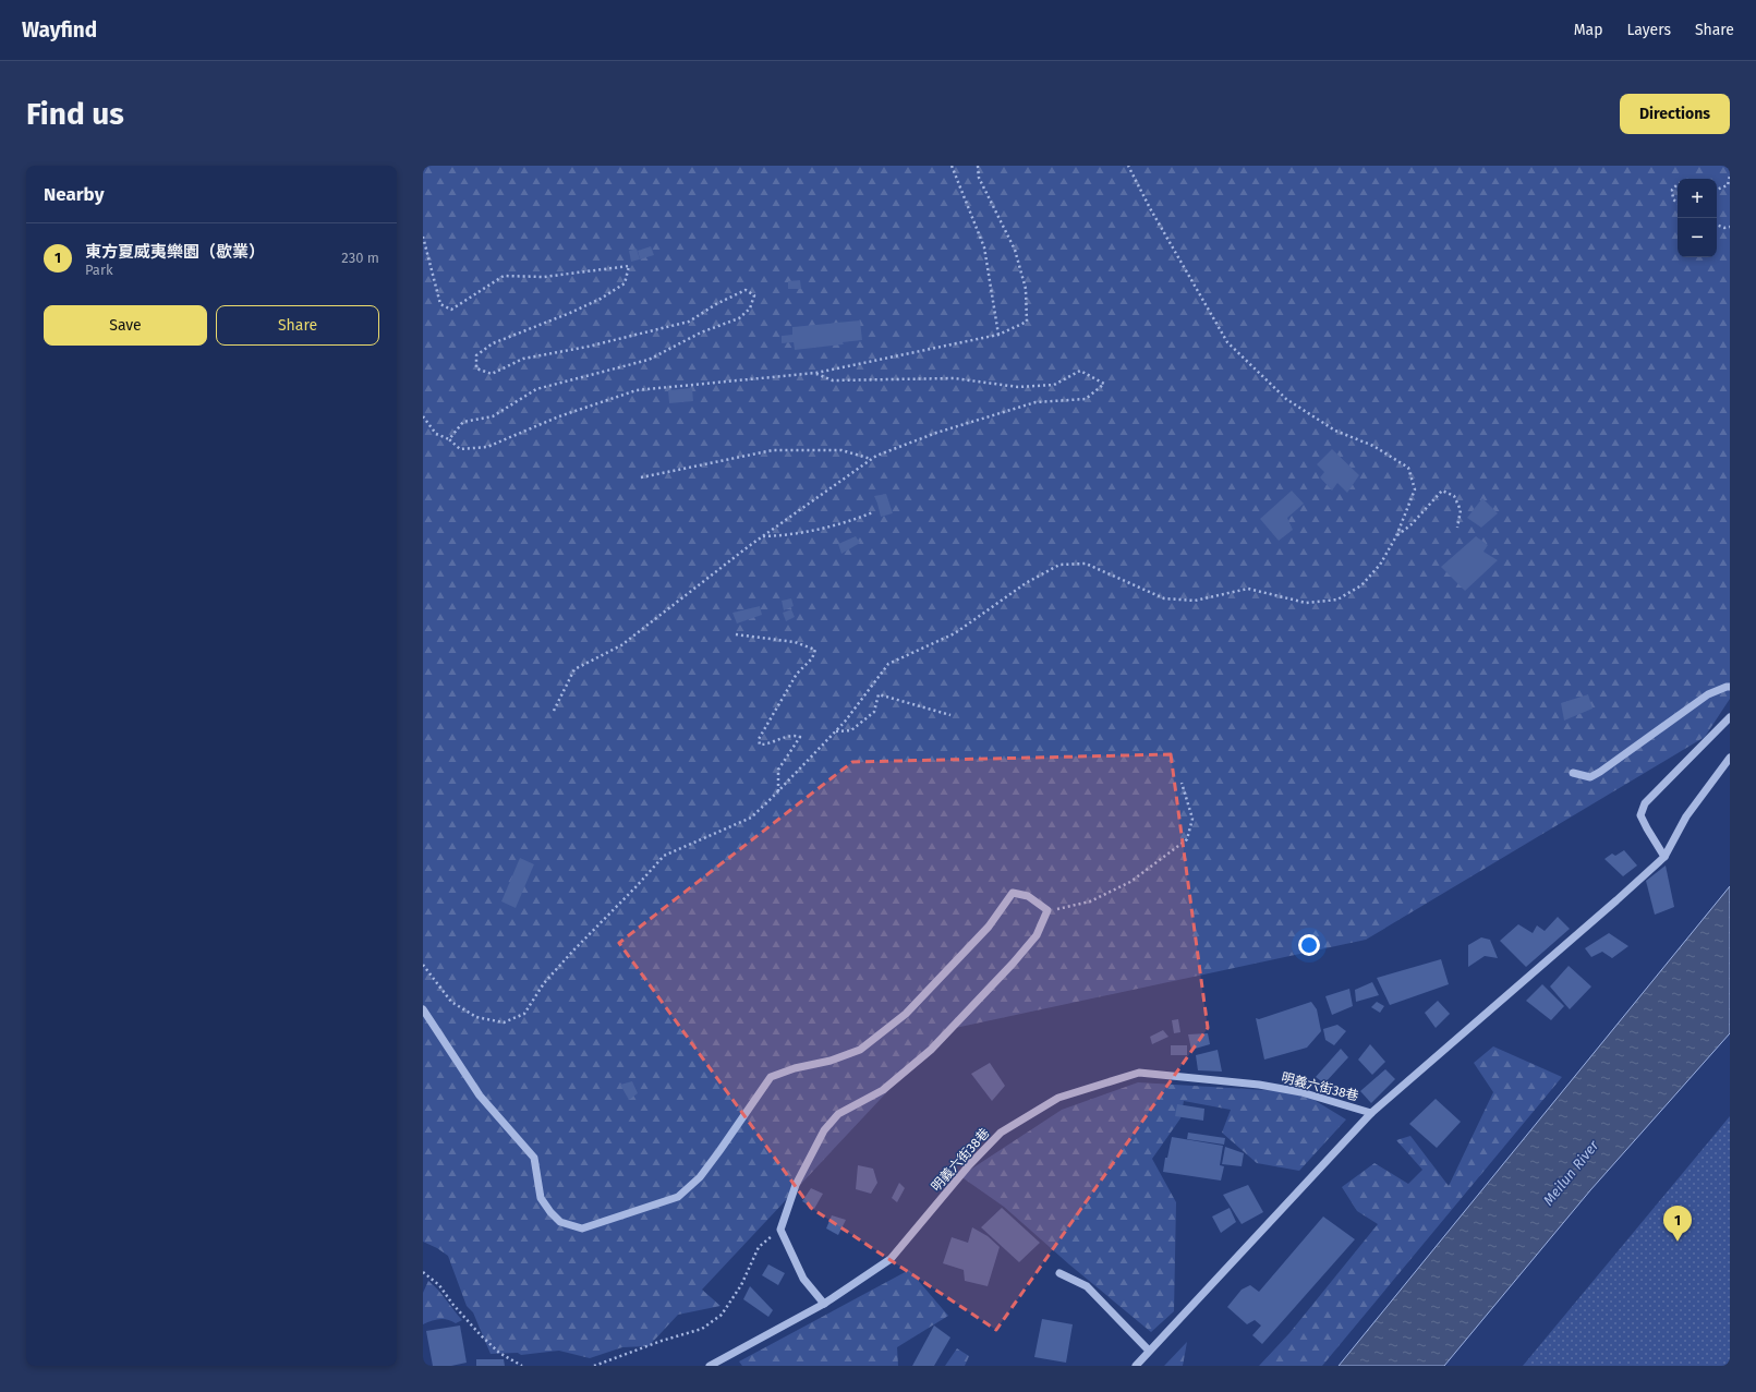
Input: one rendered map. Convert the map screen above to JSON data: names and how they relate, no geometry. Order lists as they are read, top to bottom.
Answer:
{
  "streets": {
    "street": ["明義六街38巷"]
  },
  "water": ["Meilun River"],
  "page": {
    "header": "Wayfind",
    "nav": ["Map", "Layers", "Share"],
    "buttons": [
      "Directions",
      ["Save", "Share"]
    ],
    "title": "Find us",
    "heading": "Nearby",
    "map_buttons": ["+", "−"],
    "list": [
      {
        "mark": "1",
        "name": "東方夏威夷樂園（歇業）",
        "note": "Park",
        "value": "230 m"
      }
    ],
    "pins": "1"
  }
}
